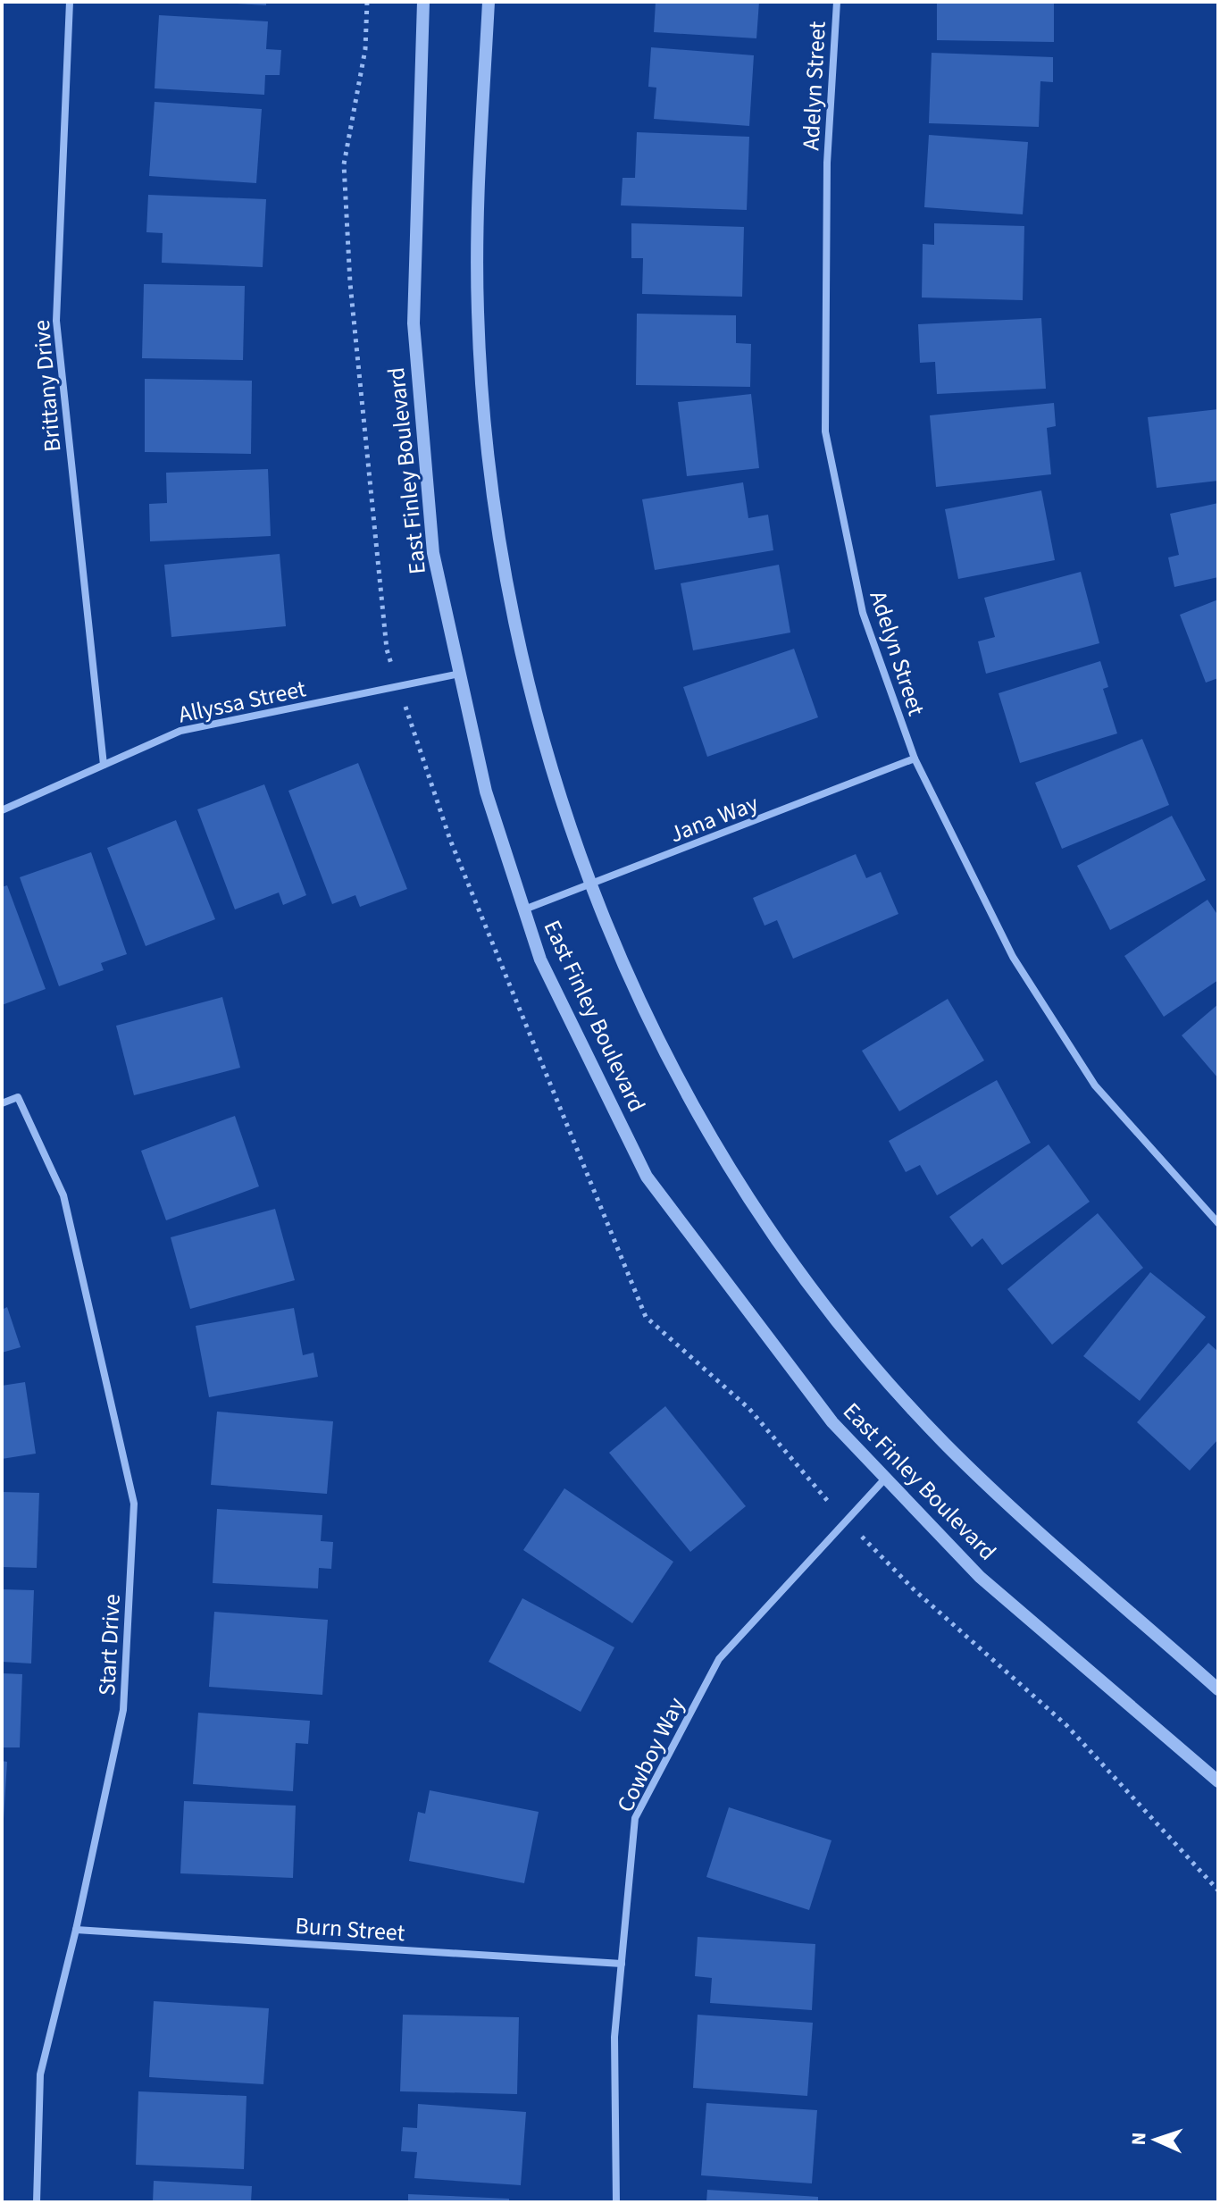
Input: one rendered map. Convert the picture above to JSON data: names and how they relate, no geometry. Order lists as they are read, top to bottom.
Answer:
{
  "streets": {
    "street": [
      "Adelyn Street",
      "Brittany Drive",
      "East Finley Boulevard",
      "Allyssa Street",
      "Jana Way",
      "Start Drive",
      "Cowboy Way",
      "Burn Street"
    ]
  },
  "crossings": [
    ["Adelyn Street", "Jana Way"],
    ["Brittany Drive", "Allyssa Street"],
    ["East Finley Boulevard", "Allyssa Street"],
    ["East Finley Boulevard", "Jana Way"],
    ["East Finley Boulevard", "Cowboy Way"],
    ["Start Drive", "Burn Street"],
    ["Cowboy Way", "Burn Street"]
  ],
  "north": "left"
}
